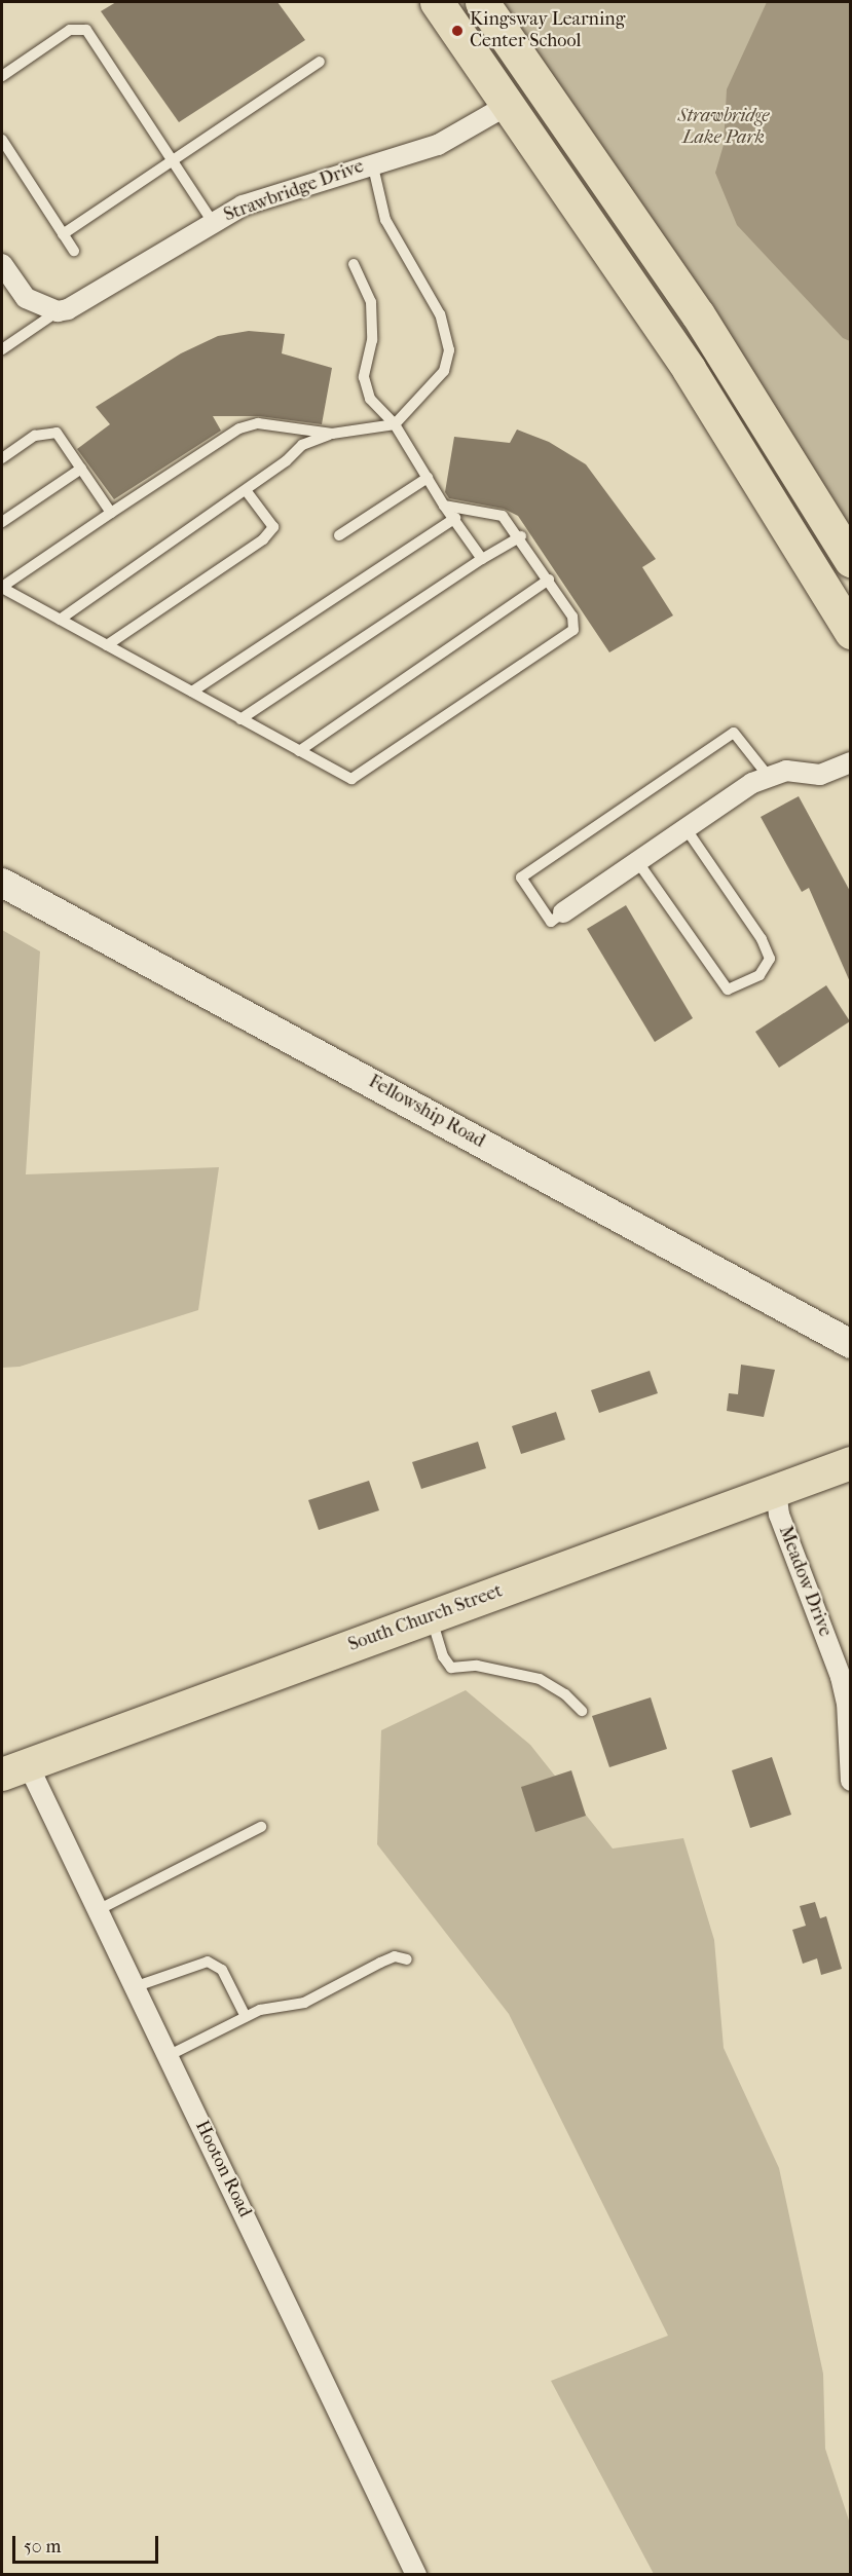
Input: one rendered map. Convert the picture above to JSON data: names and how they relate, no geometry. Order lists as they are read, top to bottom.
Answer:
{
  "streets": {
    "main road": ["South Church Street"],
    "street": [
      "Strawbridge Drive",
      "Fellowship Road",
      "Meadow Drive",
      "Hooton Road"
    ]
  },
  "crossings": [
    ["Meadow Drive", "South Church Street"],
    ["South Church Street", "Hooton Road"]
  ],
  "parks": ["Strawbridge Lake Park"],
  "places": ["Kingsway Learning Center School"],
  "scale_bar": "50 m"
}
